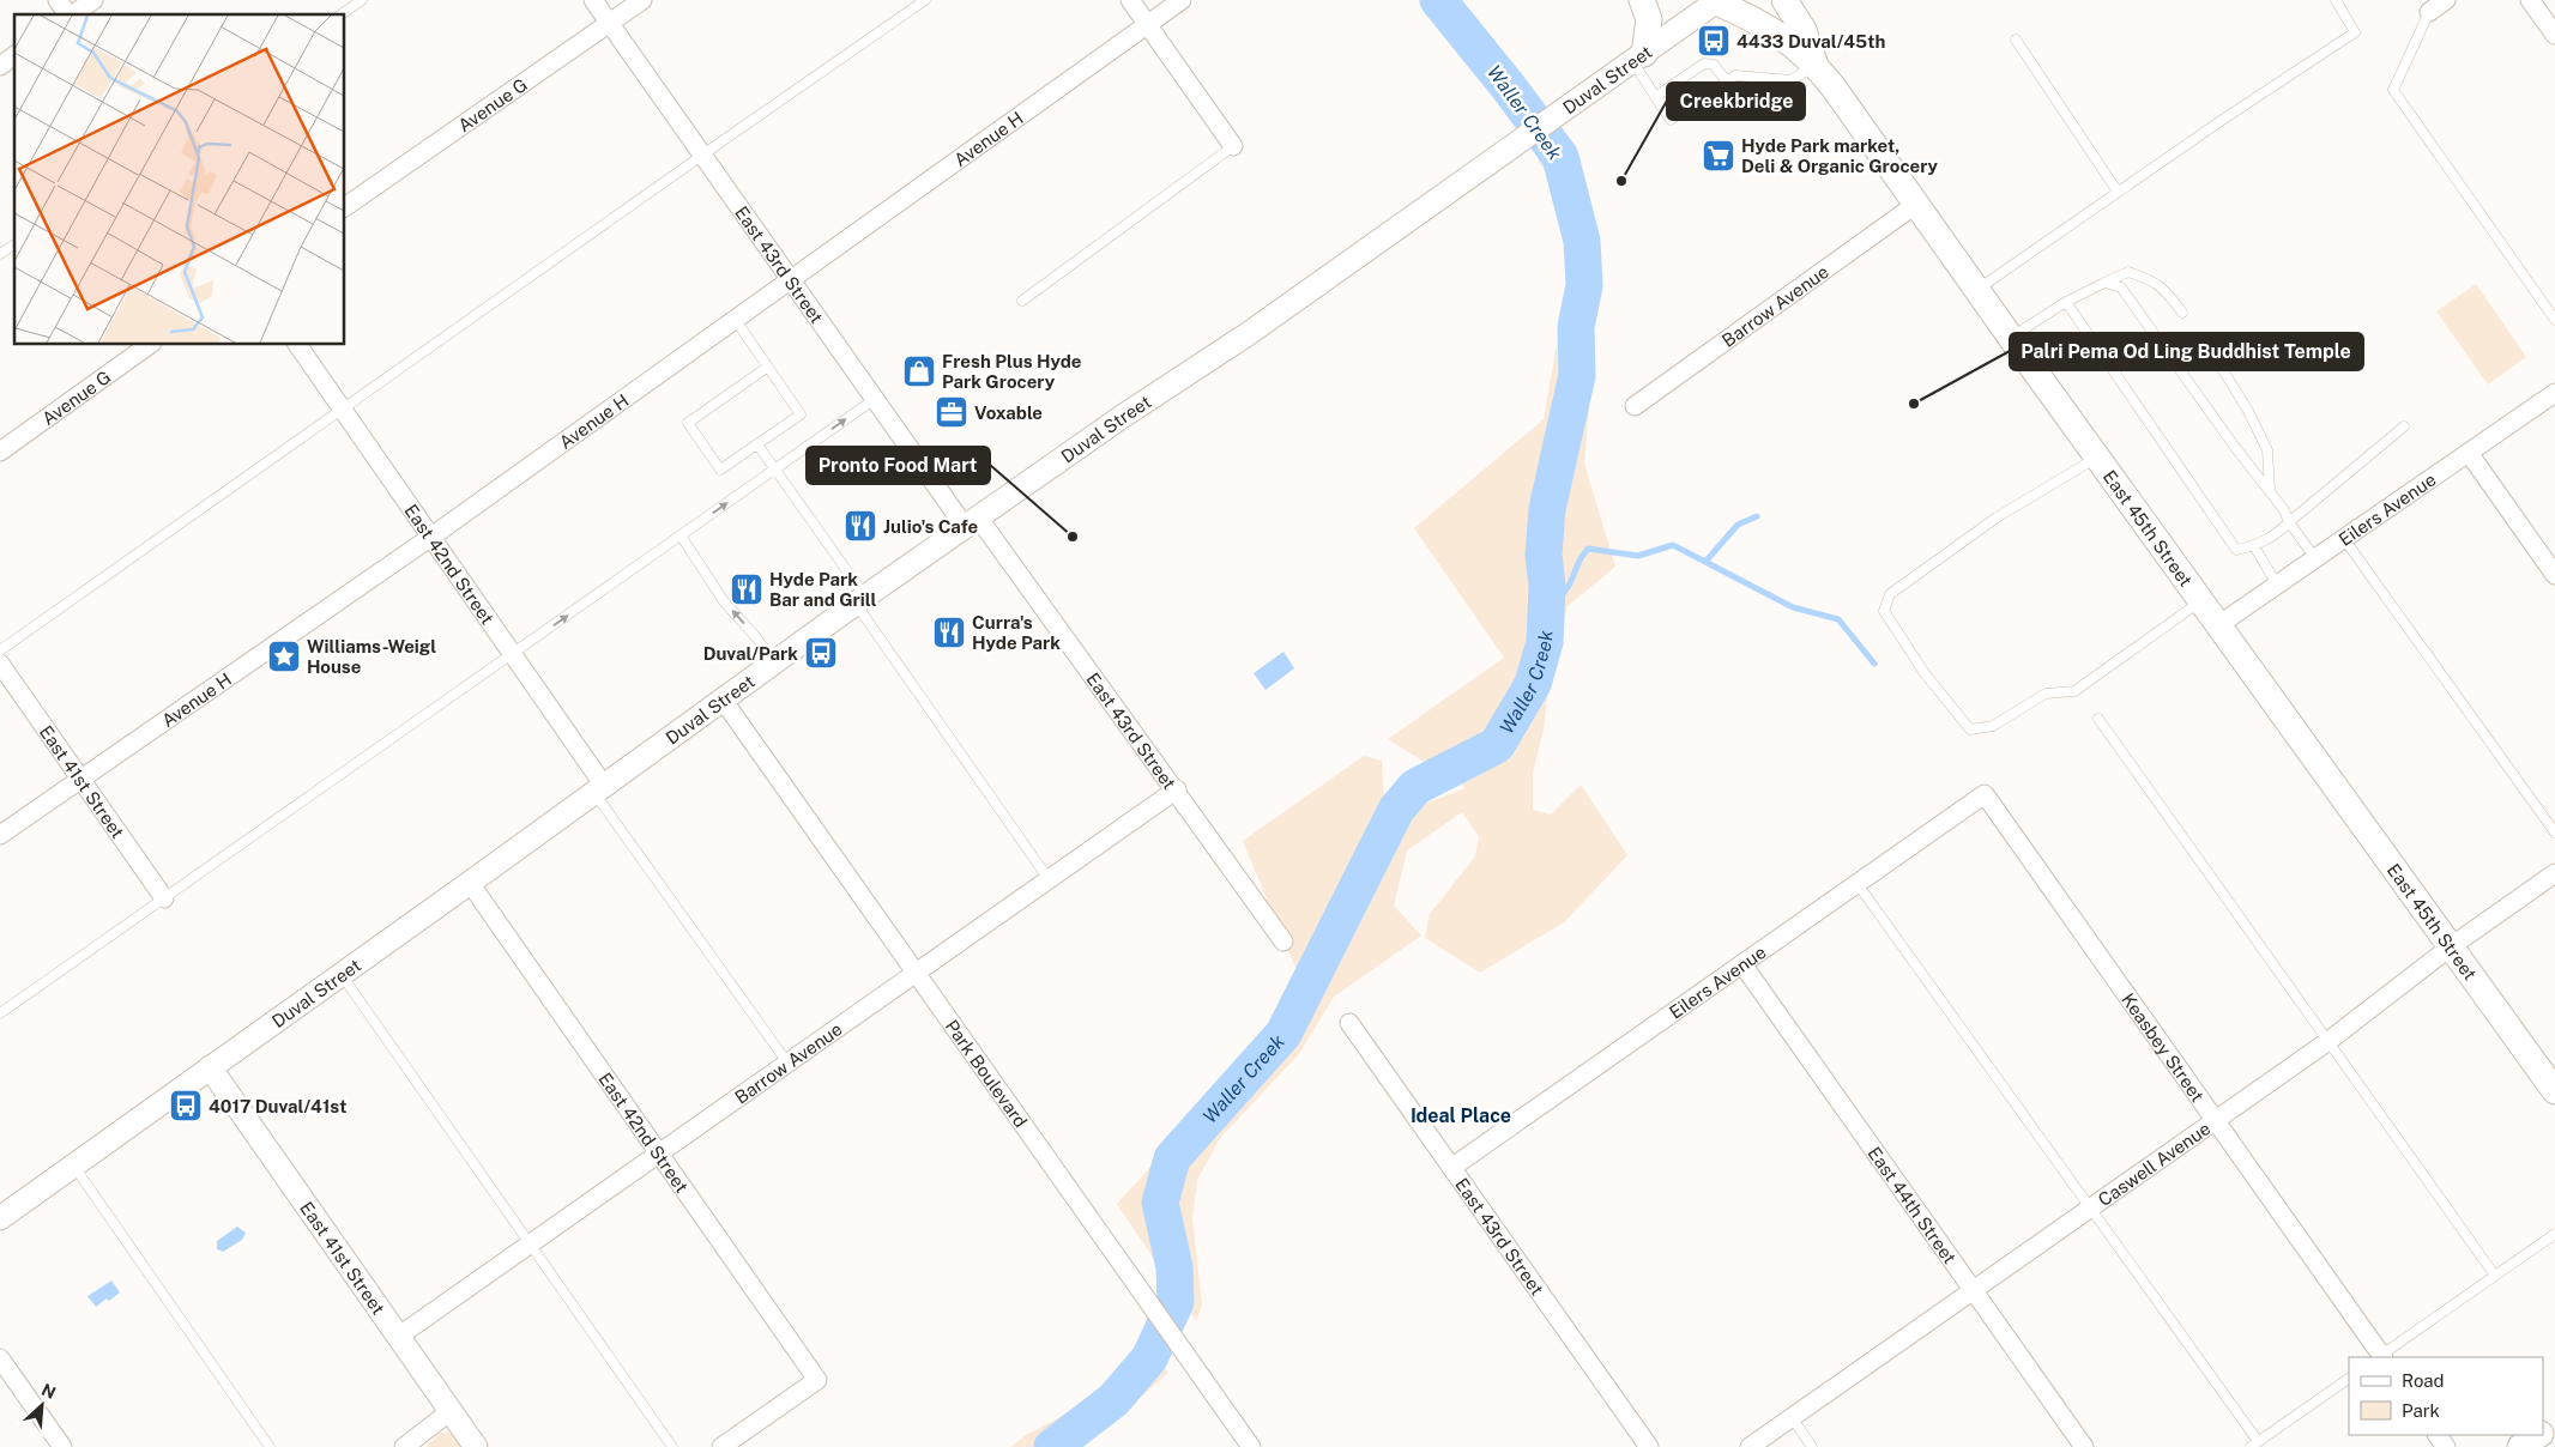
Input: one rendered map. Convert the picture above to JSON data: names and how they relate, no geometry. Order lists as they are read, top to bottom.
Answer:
{
  "streets": {
    "main road": ["East 45th Street"],
    "street": [
      "Duval Street",
      "Avenue G",
      "Avenue H",
      "East 43rd Street",
      "Barrow Avenue",
      "Eilers Avenue",
      "East 42nd Street",
      "East 41st Street",
      "Keasbey Street",
      "Park Boulevard",
      "Caswell Avenue",
      "East 44th Street"
    ]
  },
  "crossings": [
    ["Duval Street", "East 43rd Street"],
    ["Duval Street", "East 45th Street"],
    ["Duval Street", "East 42nd Street"],
    ["Duval Street", "East 41st Street"],
    ["Duval Street", "Park Boulevard"],
    ["Avenue G", "East 43rd Street"],
    ["Avenue H", "East 43rd Street"],
    ["Avenue H", "East 42nd Street"],
    ["Avenue H", "East 41st Street"],
    ["East 43rd Street", "Barrow Avenue"],
    ["East 43rd Street", "Eilers Avenue"],
    ["Barrow Avenue", "East 45th Street"],
    ["Barrow Avenue", "East 42nd Street"],
    ["Barrow Avenue", "East 41st Street"],
    ["Barrow Avenue", "Park Boulevard"],
    ["Eilers Avenue", "East 45th Street"],
    ["Eilers Avenue", "Keasbey Street"],
    ["Eilers Avenue", "East 44th Street"],
    ["East 45th Street", "Caswell Avenue"],
    ["Keasbey Street", "Caswell Avenue"],
    ["Caswell Avenue", "East 44th Street"]
  ],
  "districts": ["Ideal Place"],
  "water": ["Waller Creek"],
  "places": {
    "bus stop": ["4433 Duval/45th", "Duval/Park", "4017 Duval/41st"],
    "supermarket": ["Hyde Park market, Deli & Organic Grocery"],
    "other": ["Creekbridge", "Palri Pema Od Ling Buddhist Temple", "Pronto Food Mart"],
    "shop": ["Fresh Plus Hyde Park Grocery"],
    "office": ["Voxable"],
    "restaurant": ["Julio's Cafe", "Hyde Park Bar and Grill", "Curra's Hyde Park"],
    "place": ["Williams-Weigl House"]
  },
  "legend": ["Road", "Park"],
  "north": "top right"
}
